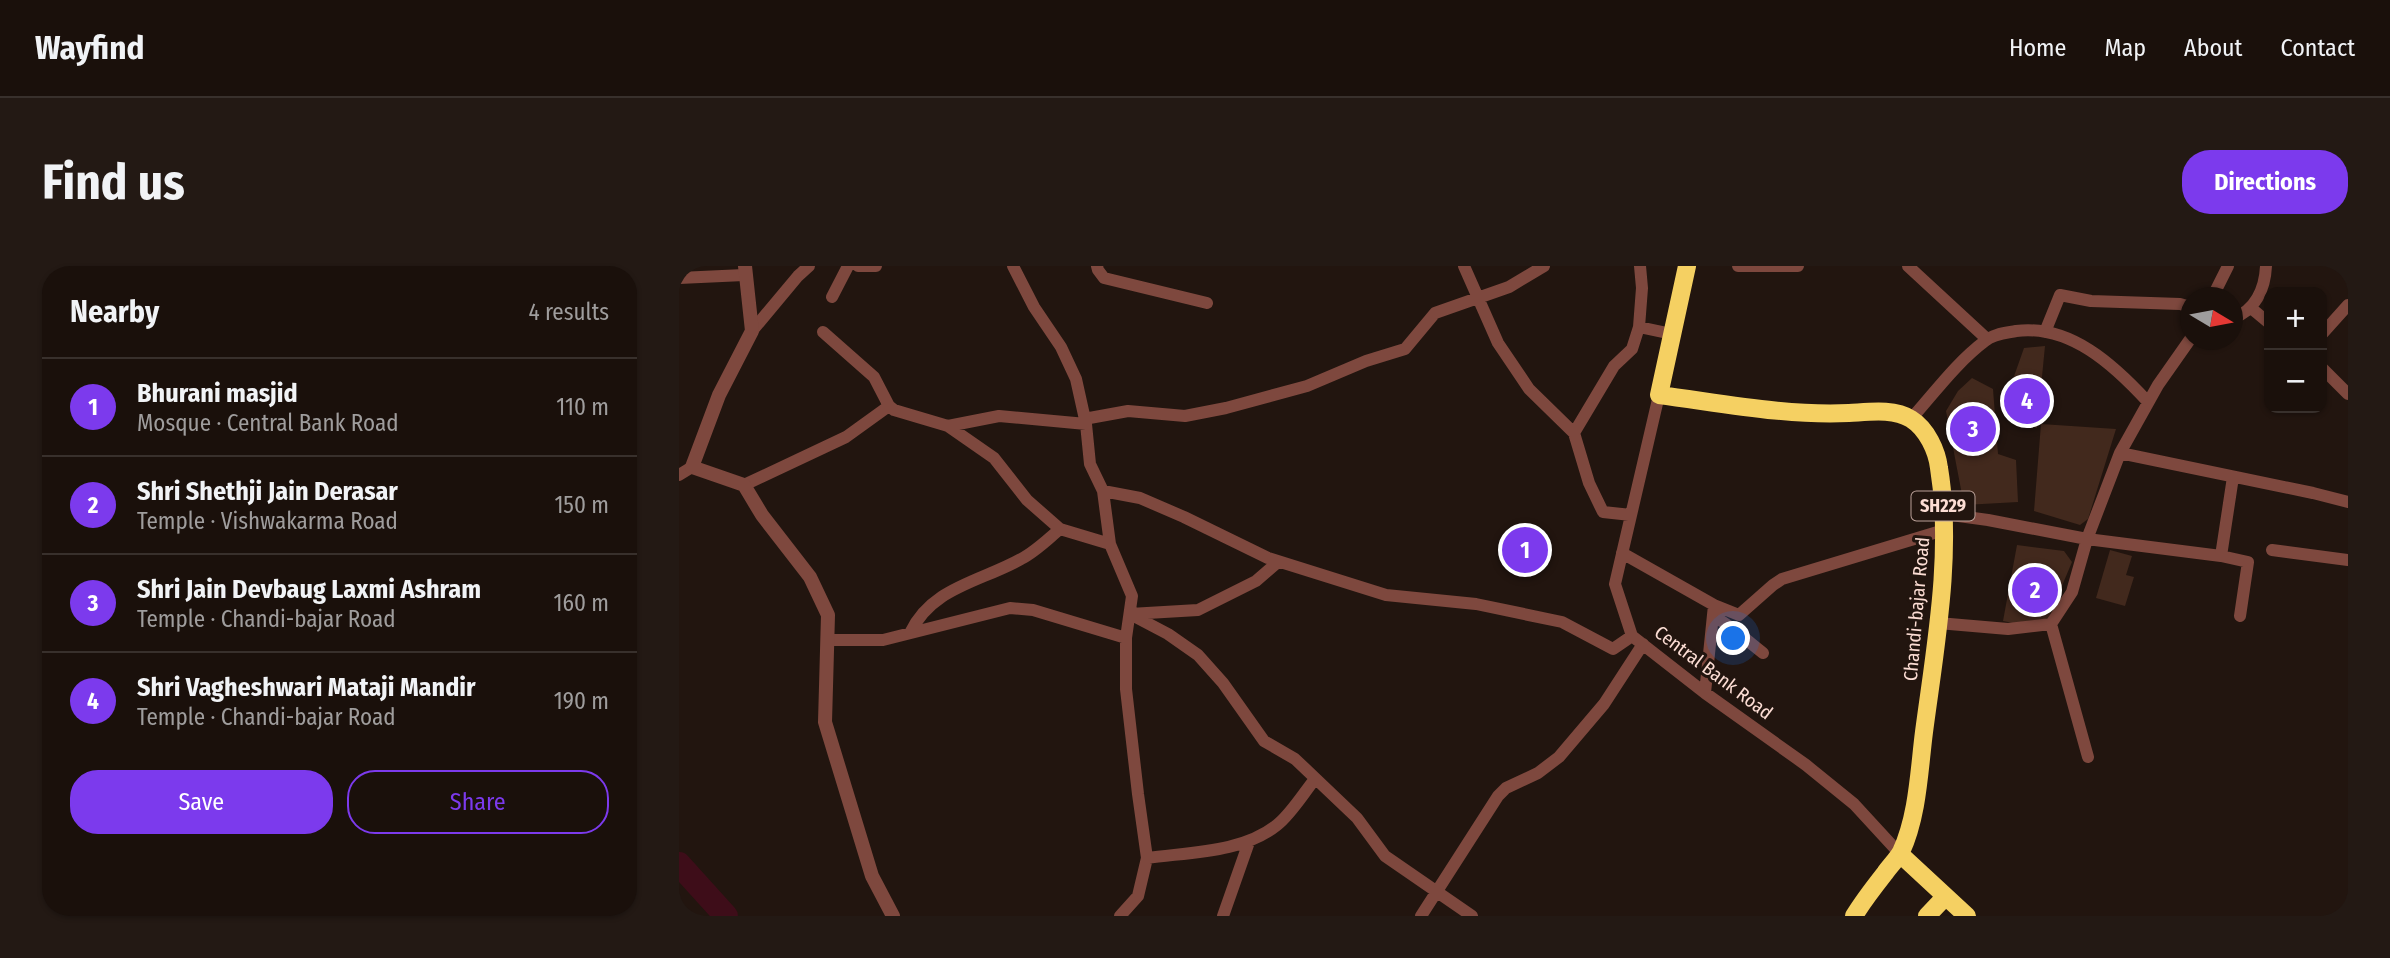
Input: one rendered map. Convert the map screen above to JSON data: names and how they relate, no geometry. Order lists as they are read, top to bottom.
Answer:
{
  "streets": {
    "main road": ["SH229", "Chandi-bajar Road", "Central Bank Road"]
  },
  "crossings": [
    ["Chandi-bajar Road", "Central Bank Road"]
  ],
  "north": "right",
  "page": {
    "header": "Wayfind",
    "nav": [
      "Home",
      "Map",
      "About",
      "Contact"
    ],
    "buttons": [
      "Directions",
      ["Save", "Share"]
    ],
    "title": "Find us",
    "heading": ["Nearby", "4 results"],
    "map_buttons": ["+", "−"],
    "list": [
      {
        "mark": "1",
        "name": "Bhurani masjid",
        "note": "Mosque · Central Bank Road",
        "value": "110 m"
      },
      {
        "mark": "2",
        "name": "Shri Shethji Jain Derasar",
        "note": "Temple · Vishwakarma Road",
        "value": "150 m"
      },
      {
        "mark": "3",
        "name": "Shri Jain Devbaug Laxmi Ashram",
        "note": "Temple · Chandi-bajar Road",
        "value": "160 m"
      },
      {
        "mark": "4",
        "name": "Shri Vagheshwari Mataji Mandir",
        "note": "Temple · Chandi-bajar Road",
        "value": "190 m"
      }
    ],
    "pins": [
      "4",
      "3",
      "1",
      "2"
    ]
  }
}
